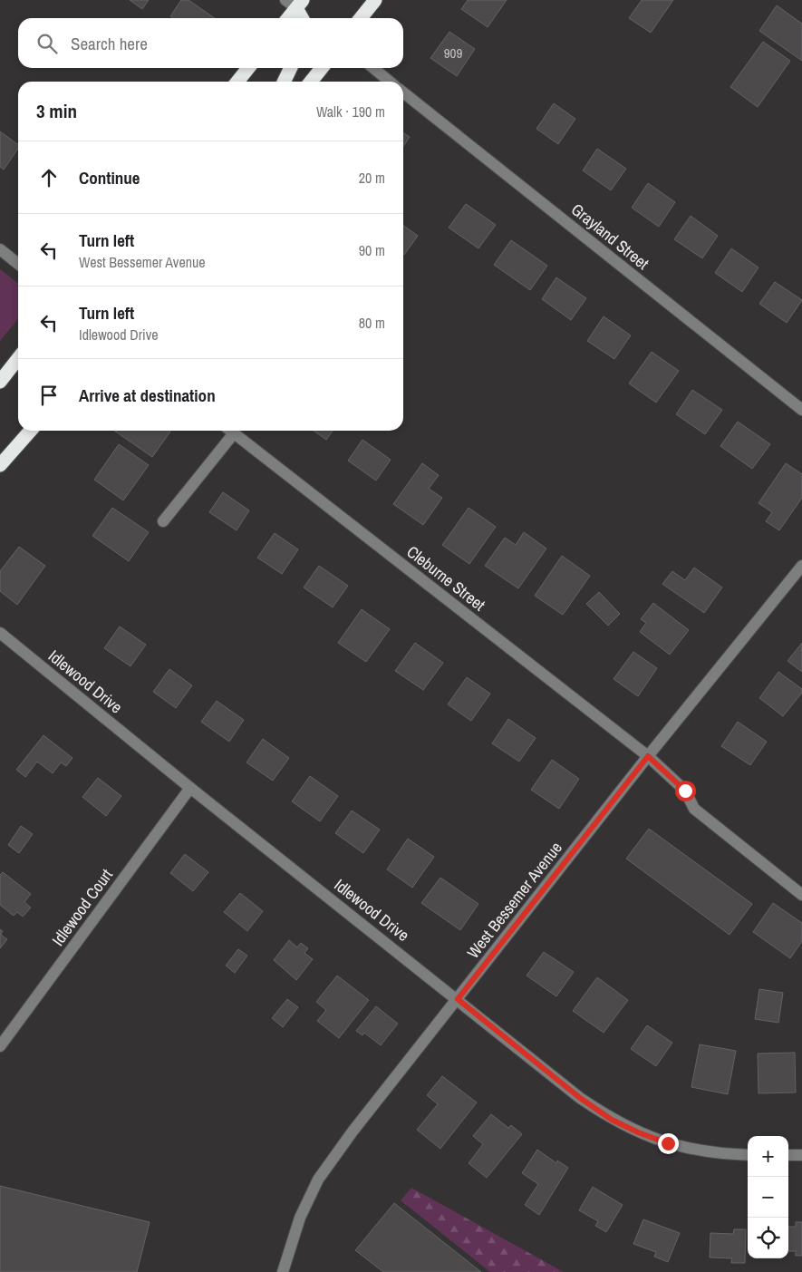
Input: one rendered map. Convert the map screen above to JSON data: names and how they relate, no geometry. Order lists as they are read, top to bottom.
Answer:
{
  "streets": {
    "street": [
      "Grayland Street",
      "Cleburne Street",
      "Idlewood Drive",
      "West Bessemer Avenue",
      "Idlewood Court"
    ]
  },
  "crossings": [
    ["Cleburne Street", "West Bessemer Avenue"],
    ["Idlewood Drive", "West Bessemer Avenue"],
    ["Idlewood Drive", "Idlewood Court"]
  ],
  "house_numbers": ["909"],
  "page": {
    "search": "Search here",
    "heading": ["3 min", "Walk · 190 m"],
    "list": [
      ["Continue", "20 m"],
      ["Turn left", "West Bessemer Avenue", "90 m"],
      ["Turn left", "Idlewood Drive", "80 m"],
      "Arrive at destination"
    ],
    "map_buttons": ["+", "−"]
  }
}
